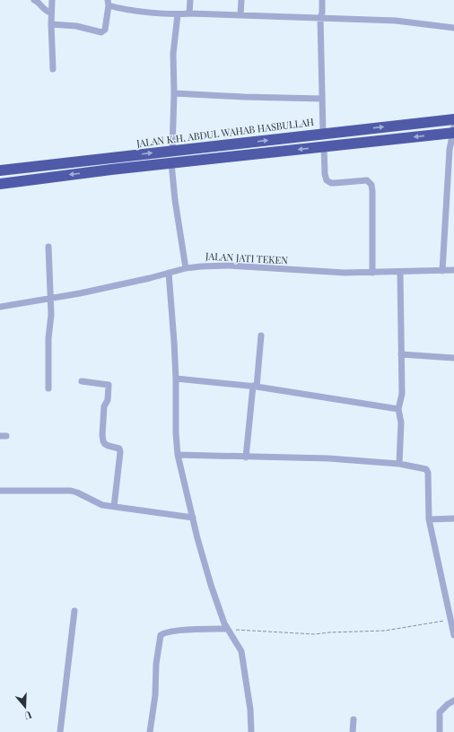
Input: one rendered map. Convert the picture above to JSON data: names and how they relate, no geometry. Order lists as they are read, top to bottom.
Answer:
{
  "streets": {
    "highway": ["JALAN K.H. ABDUL WAHAB HASBULLAH"],
    "street": ["JALAN JATI TEKEN"]
  },
  "north": "bottom"
}
